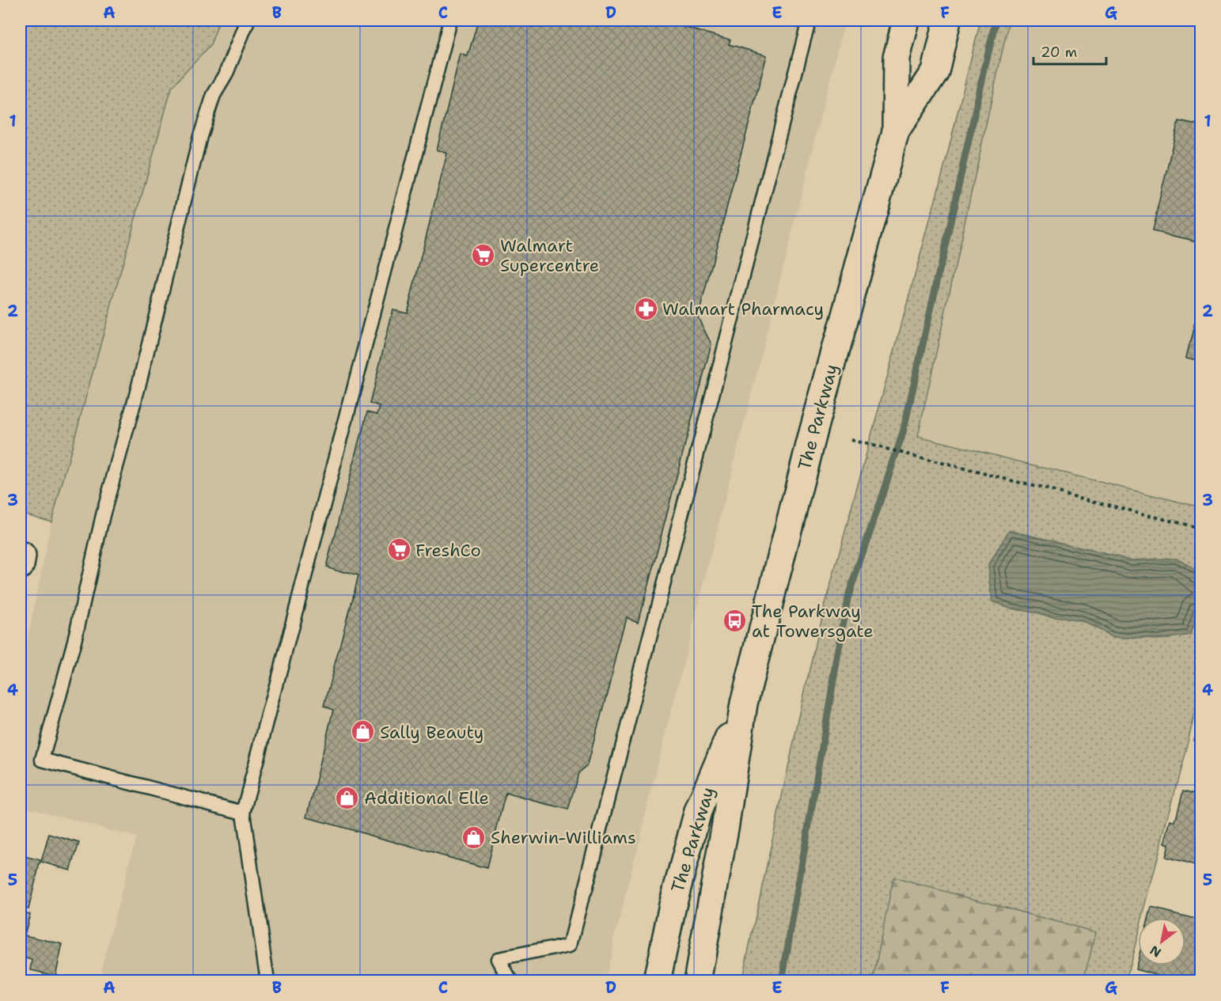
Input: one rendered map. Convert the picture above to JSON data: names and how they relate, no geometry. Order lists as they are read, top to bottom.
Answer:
{
  "streets": {
    "main road": ["The Parkway"]
  },
  "places": {
    "supermarket": ["Walmart Supercentre", "FreshCo"],
    "pharmacy": ["Walmart Pharmacy"],
    "bus stop": ["The Parkway at Towersgate"],
    "shop": ["Sally Beauty", "Additional Elle", "Sherwin-Williams"]
  },
  "scale_bar": "20 m",
  "north": "bottom left",
  "grid": {
    "columns": [
      "A",
      "B",
      "C",
      "D",
      "E",
      "F",
      "G"
    ],
    "rows": [
      "1",
      "2",
      "3",
      "4",
      "5"
    ]
  }
}
